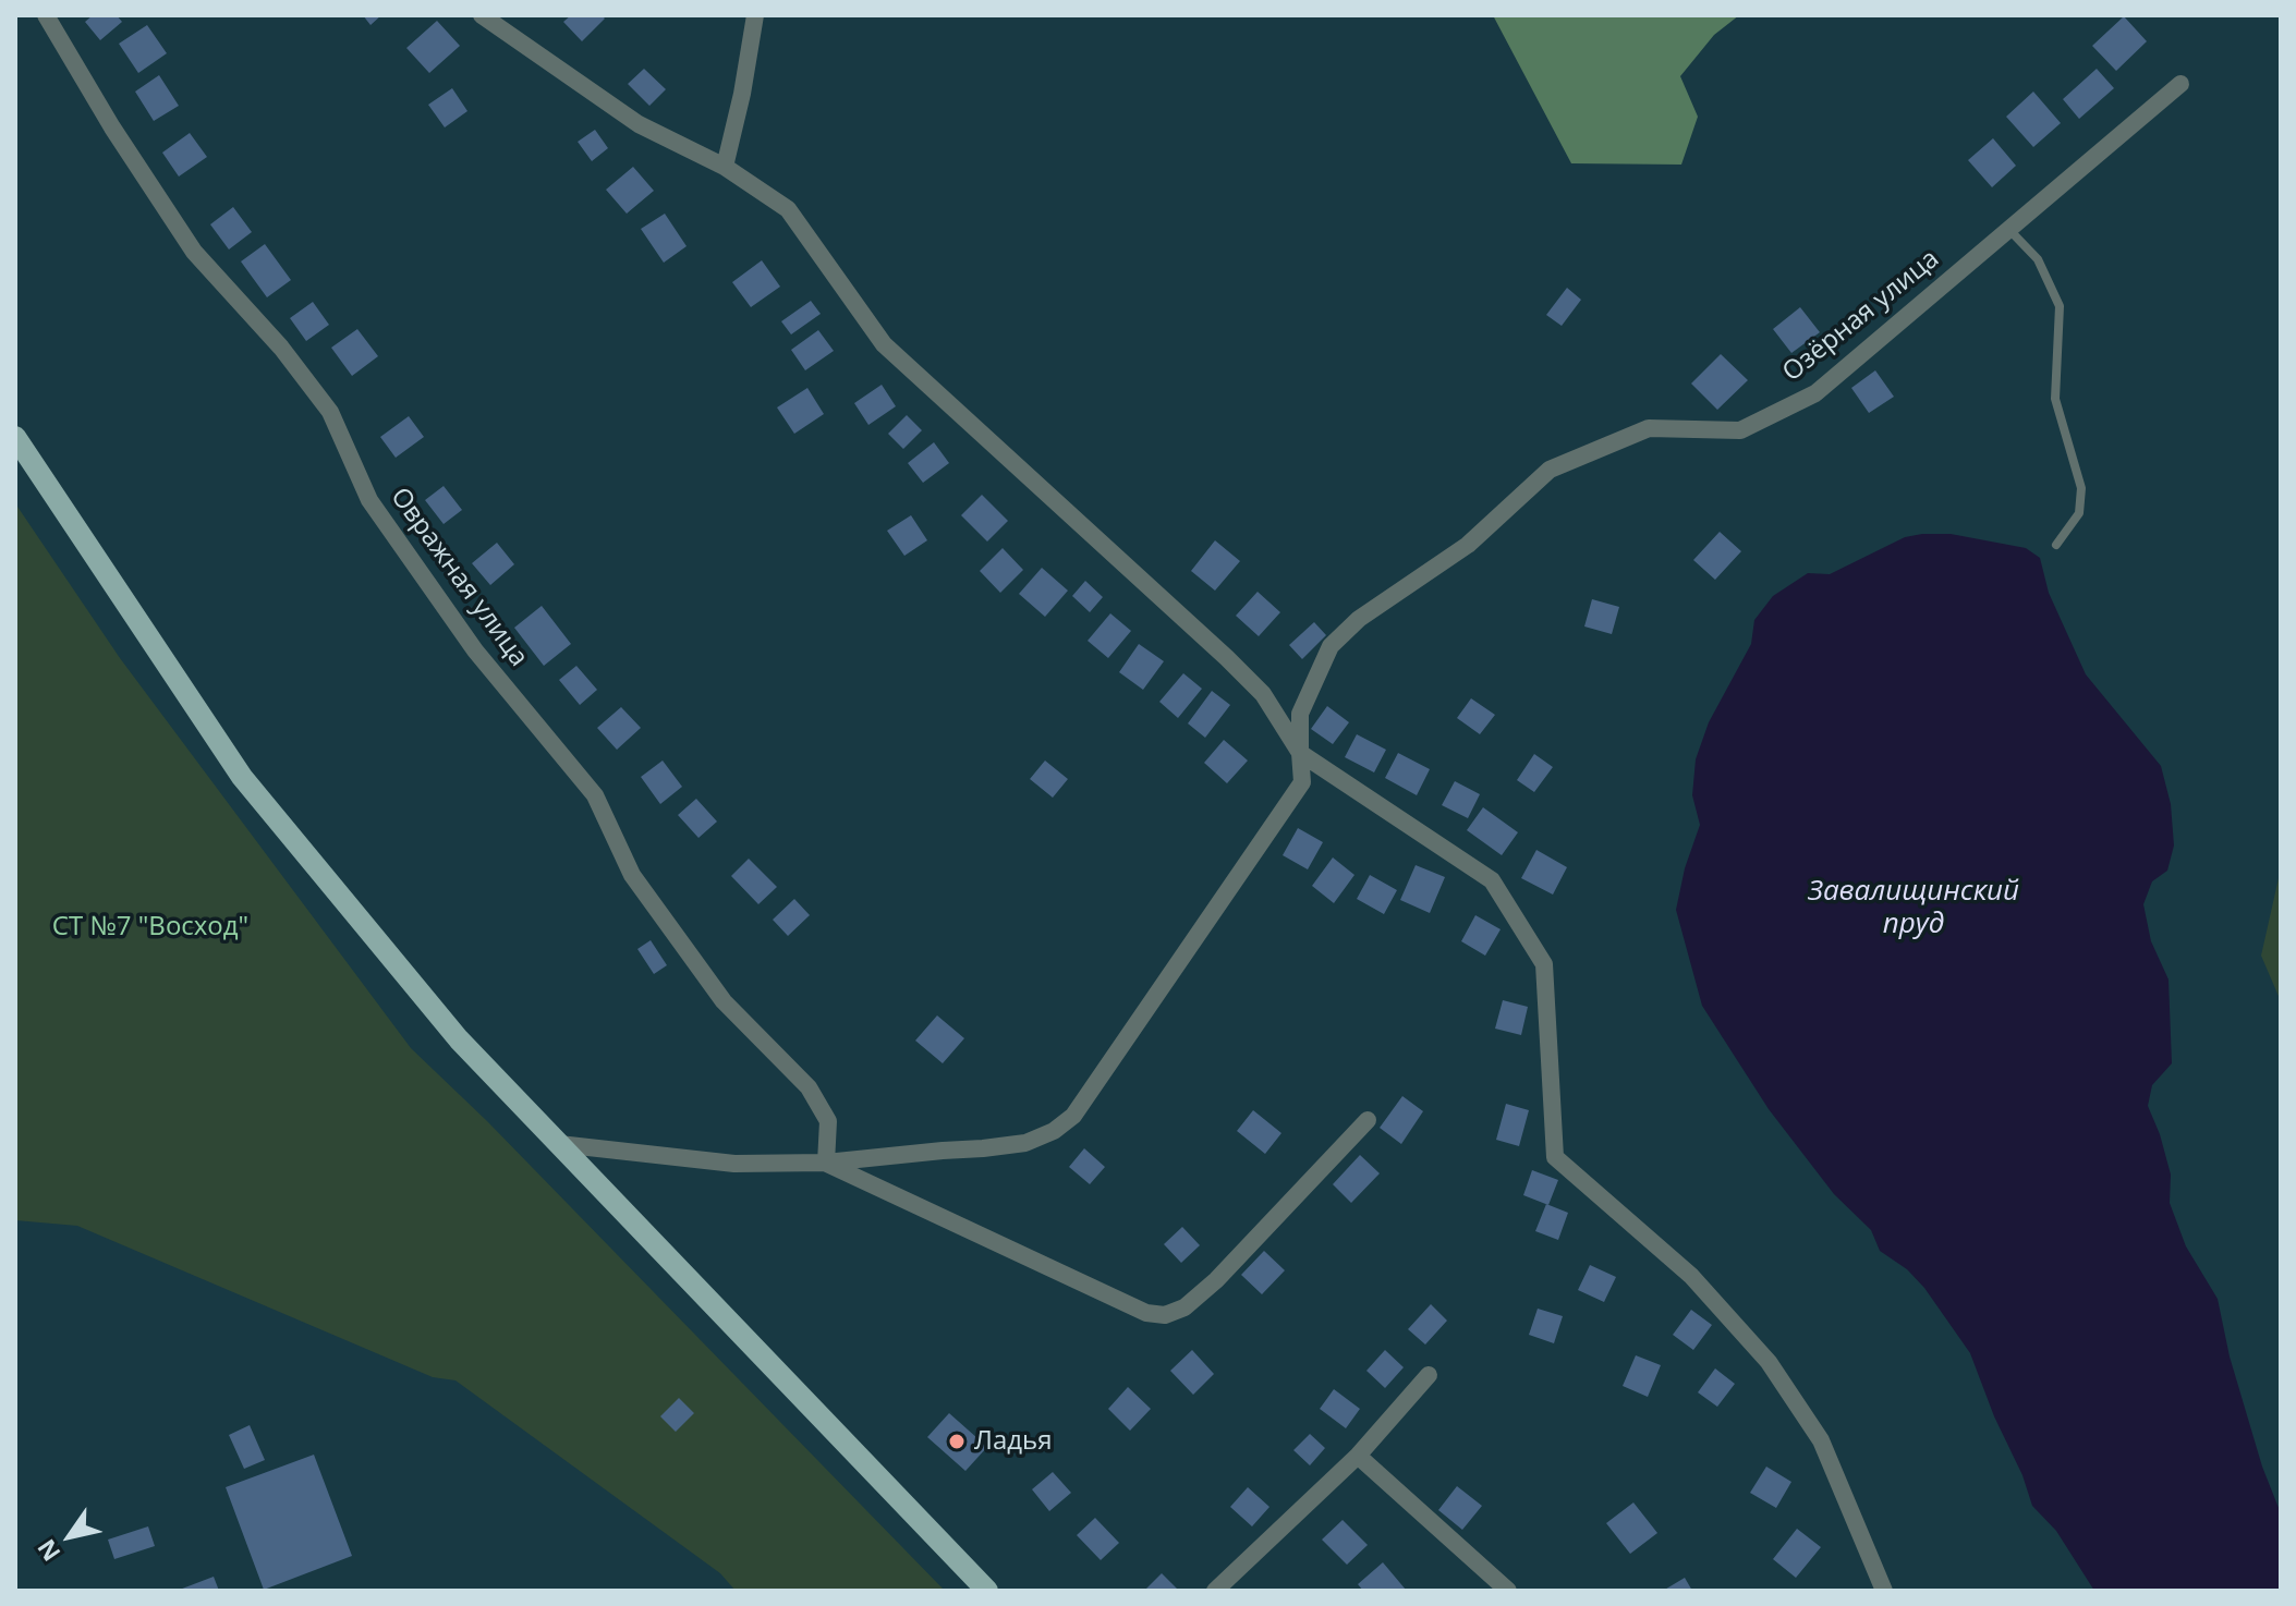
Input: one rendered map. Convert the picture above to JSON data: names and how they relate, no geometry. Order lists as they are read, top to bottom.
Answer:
{
  "streets": {
    "street": ["Озёрная улица", "Овражная улица"]
  },
  "crossings": [
    ["Озёрная улица", "Овражная улица"]
  ],
  "water": ["Завалищинский пруд"],
  "parks": ["СТ №7 \"Восход\""],
  "places": ["Ладья"],
  "north": "bottom left"
}
